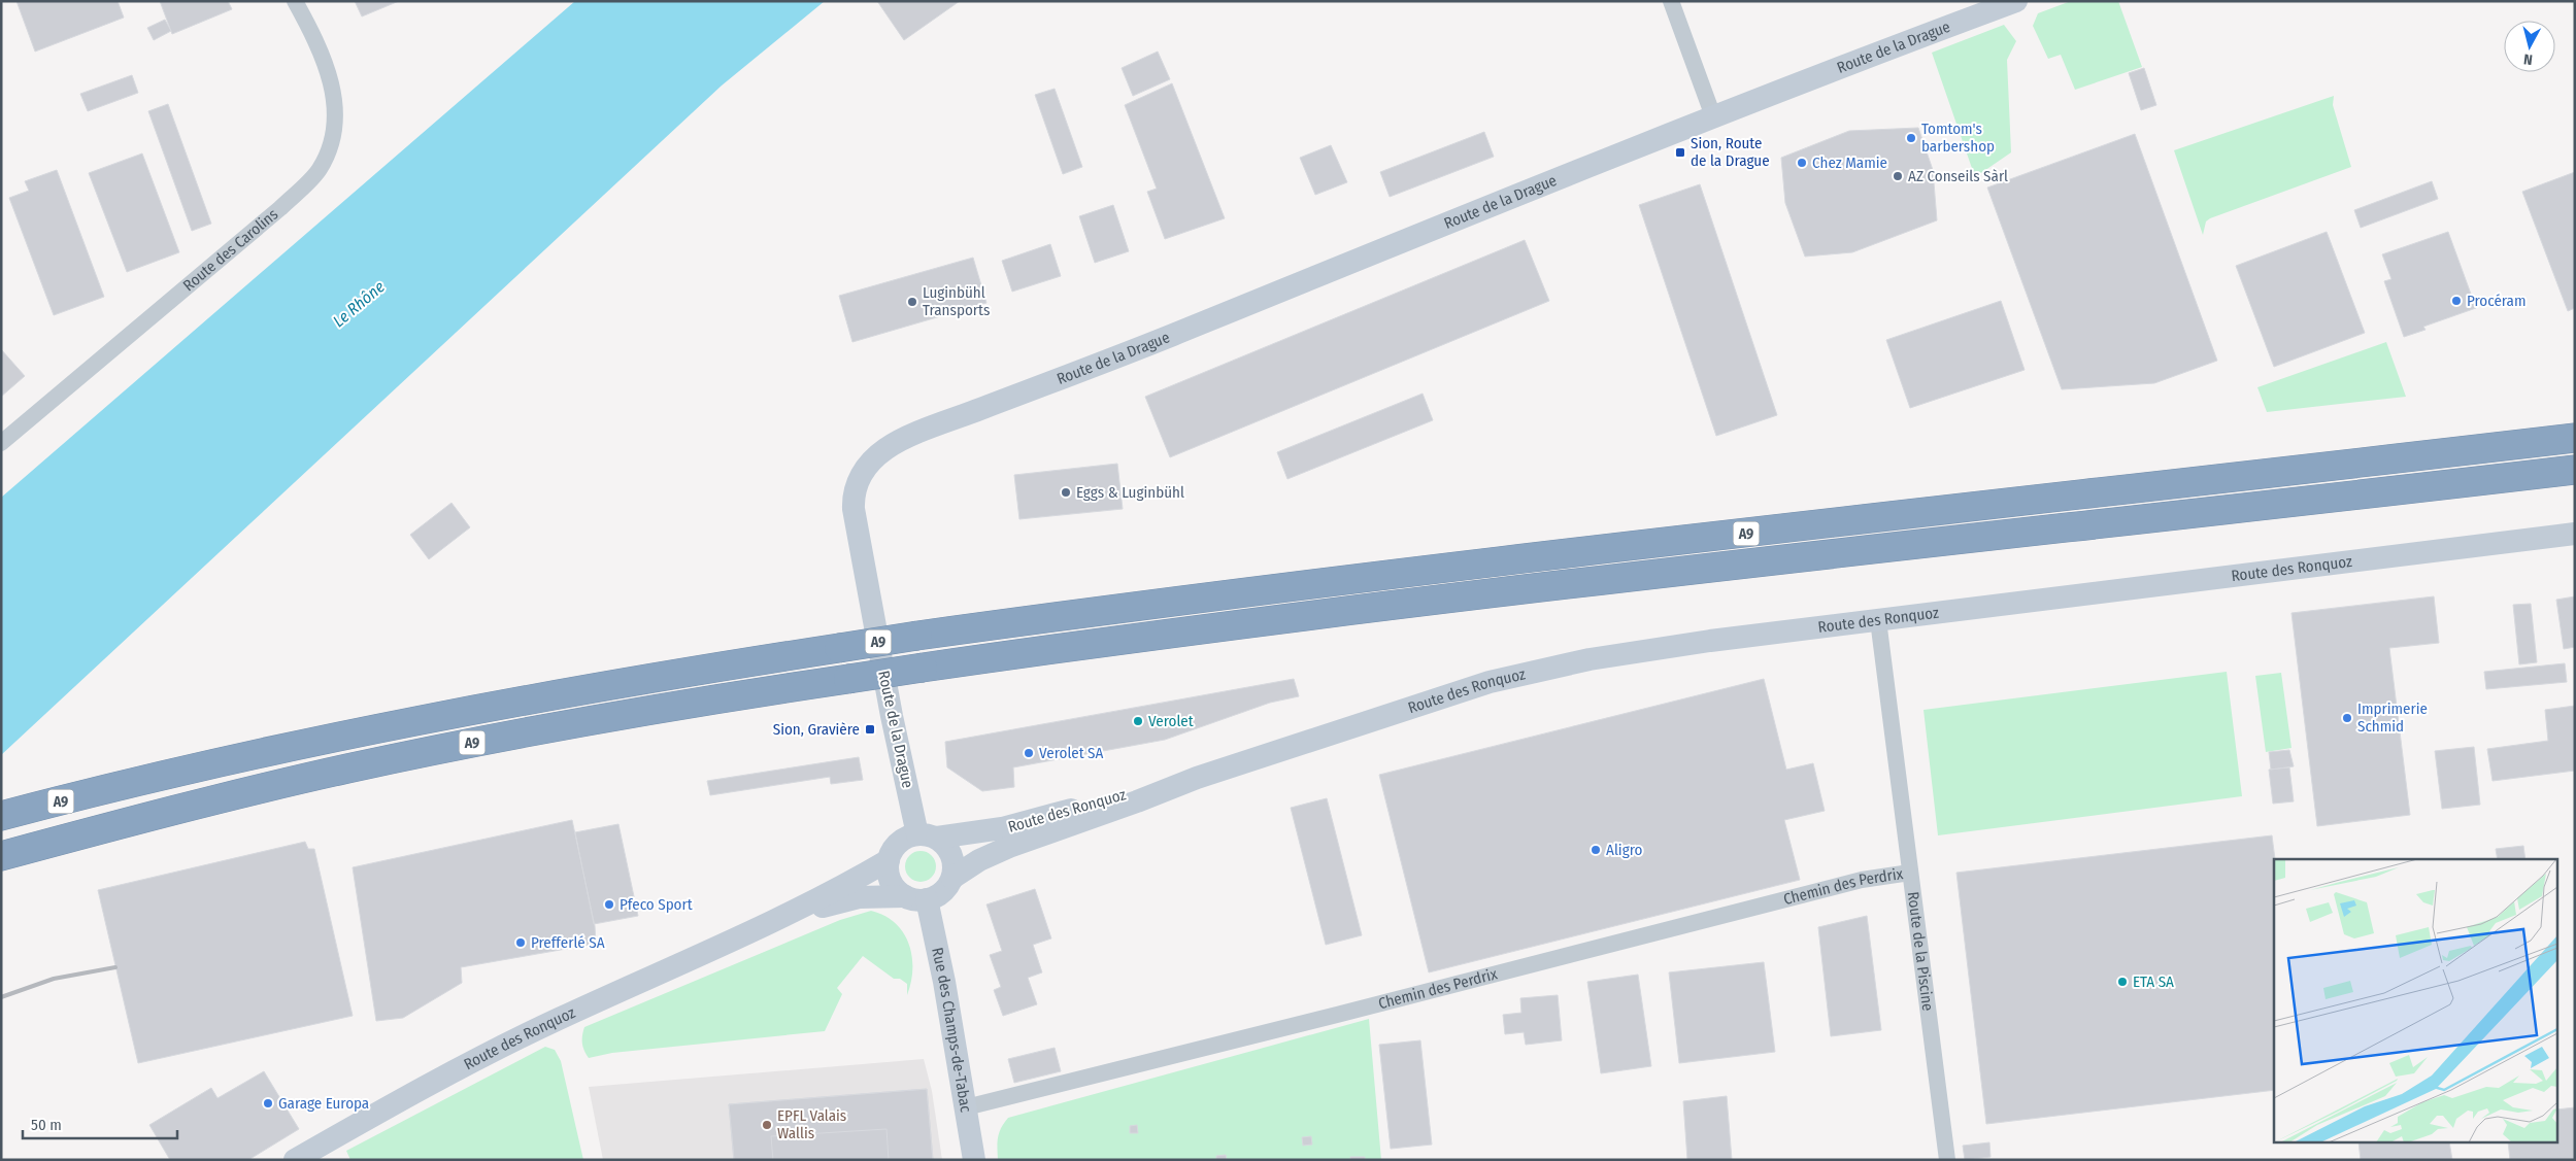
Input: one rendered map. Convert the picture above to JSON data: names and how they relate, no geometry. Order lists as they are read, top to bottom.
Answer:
{
  "streets": {
    "highway": ["A9"],
    "street": [
      "Route de la Drague",
      "Route des Carolins",
      "Route des Ronquoz",
      "Chemin des Perdrix",
      "Route de la Piscine",
      "Rue des Champs-de-Tabac"
    ]
  },
  "crossings": [
    ["Route de la Drague", "Route des Ronquoz"],
    ["Route de la Drague", "Rue des Champs-de-Tabac"],
    ["Route des Ronquoz", "Route de la Piscine"],
    ["Route des Ronquoz", "Rue des Champs-de-Tabac"],
    ["Chemin des Perdrix", "Route de la Piscine"],
    ["Chemin des Perdrix", "Rue des Champs-de-Tabac"]
  ],
  "water": ["Le Rhône"],
  "places": {
    "other": [
      "Tomtom's barbershop",
      "Chez Mamie",
      "AZ Conseils Sàrl",
      "Procéram",
      "Luginbühl Transports",
      "Eggs & Luginbühl",
      "Imprimerie Schmid",
      "Verolet",
      "Verolet SA",
      "Aligro",
      "Pfeco Sport",
      "Prefferlé SA",
      "ETA SA",
      "Garage Europa",
      "EPFL Valais Wallis"
    ],
    "transit": ["Sion, Route de la Drague", "Sion, Gravière"]
  },
  "scale_bar": "50 m",
  "north": "bottom"
}
